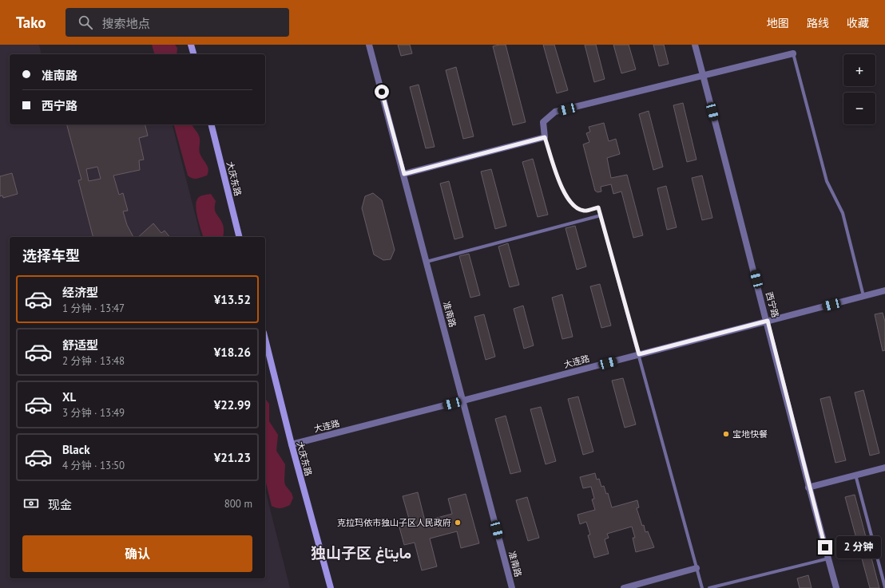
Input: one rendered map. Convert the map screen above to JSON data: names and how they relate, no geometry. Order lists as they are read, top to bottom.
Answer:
{
  "streets": {
    "main road": ["大庆东路"],
    "street": ["西宁路", "准南路", "大连路"]
  },
  "crossings": [
    ["大庆东路", "大连路"],
    ["西宁路", "大连路"],
    ["准南路", "大连路"]
  ],
  "districts": ["独山子区 مايتاغ"],
  "places": ["宝地快餐", "克拉玛依市独山子区人民政府"],
  "page": {
    "header": "Tako",
    "search": "搜索地点",
    "nav": ["地图", "路线", "收藏"],
    "map_buttons": ["+", "−"],
    "banner": ["准南路", "西宁路"],
    "heading": "选择车型",
    "list": [
      {
        "name": "经济型",
        "note": "1 分钟 · 13:47",
        "value": "¥13.52"
      },
      {
        "name": "舒适型",
        "note": "2 分钟 · 13:48",
        "value": "¥18.26"
      },
      {
        "name": "XL",
        "note": "3 分钟 · 13:49",
        "value": "¥22.99"
      },
      {
        "name": "Black",
        "note": "4 分钟 · 13:50",
        "value": "¥21.23"
      }
    ],
    "pay": ["现金", "800 m"],
    "buttons": "确认",
    "bubble": "2 分钟"
  }
}
